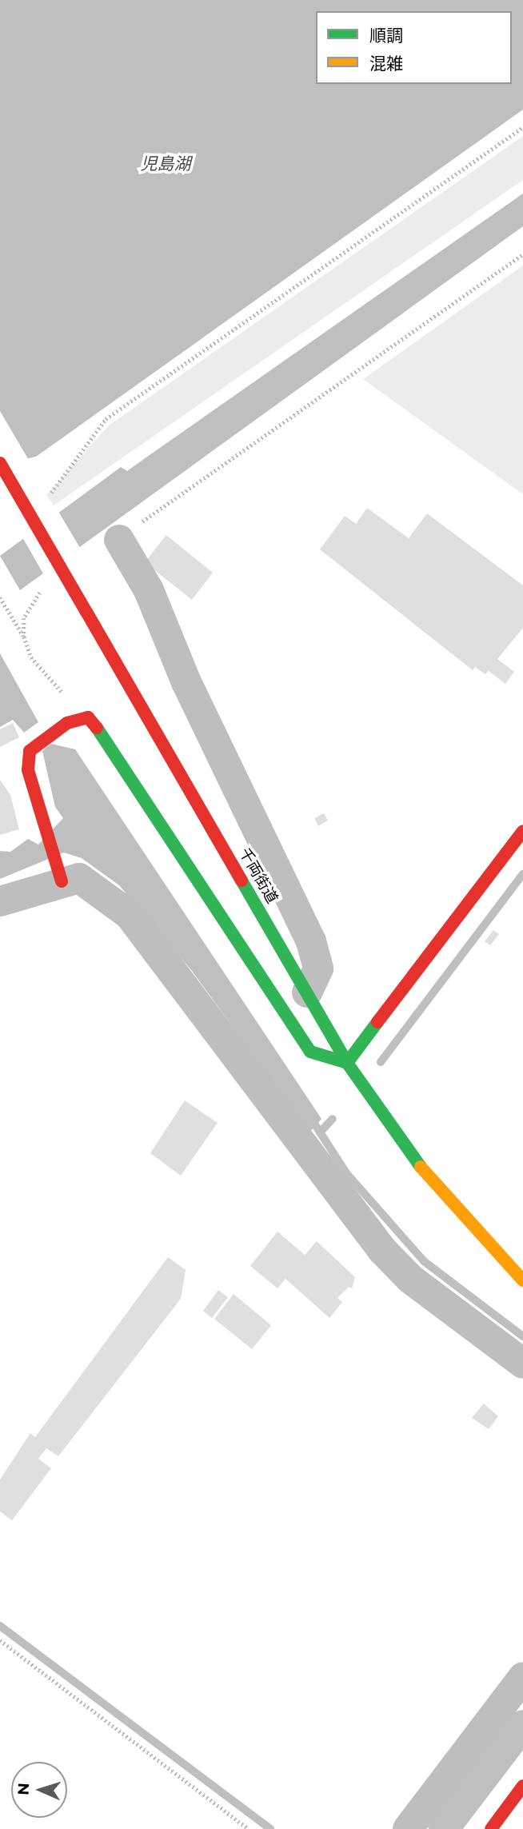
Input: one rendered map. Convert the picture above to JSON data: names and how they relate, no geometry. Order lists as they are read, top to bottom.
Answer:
{
  "streets": {
    "street": ["千両街道"]
  },
  "water": ["児島湖"],
  "legend": ["順調", "混雑"],
  "north": "left"
}
